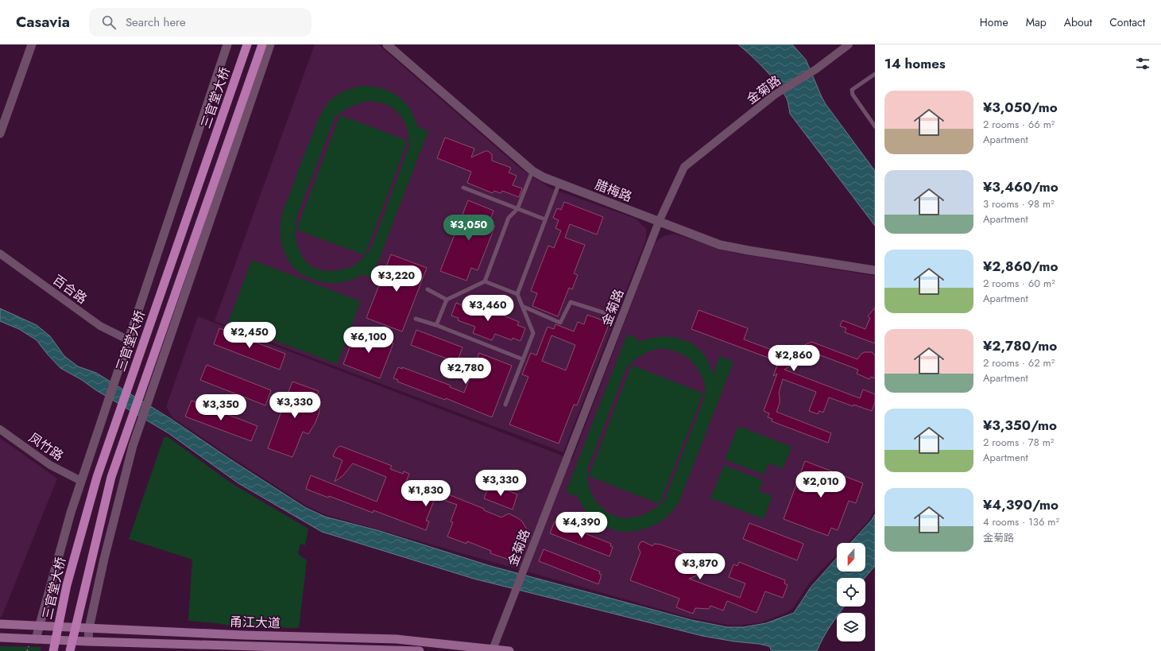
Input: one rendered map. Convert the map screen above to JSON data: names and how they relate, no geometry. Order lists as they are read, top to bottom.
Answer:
{
  "streets": {
    "main road": ["三官堂大桥", "甬江大道"],
    "street": [
      "金菊路",
      "腊梅路",
      "百合路",
      "凤竹路"
    ]
  },
  "crossings": [
    ["金菊路", "腊梅路"],
    ["金菊路", "甬江大道"]
  ],
  "north": "bottom",
  "page": {
    "header": "Casavia",
    "search": "Search here",
    "nav": [
      "Home",
      "Map",
      "About",
      "Contact"
    ],
    "heading": "14 homes",
    "list": [
      {
        "name": "¥3,050/mo",
        "note": "2 rooms · 66 m² · Apartment"
      },
      {
        "name": "¥3,460/mo",
        "note": "3 rooms · 98 m² · Apartment"
      },
      {
        "name": "¥2,860/mo",
        "note": "2 rooms · 60 m² · Apartment"
      },
      {
        "name": "¥2,780/mo",
        "note": "2 rooms · 62 m² · Apartment"
      },
      {
        "name": "¥3,350/mo",
        "note": "2 rooms · 78 m² · Apartment"
      },
      {
        "name": "¥4,390/mo",
        "note": "4 rooms · 136 m² · 金菊路"
      }
    ],
    "price": [
      "¥3,050",
      "¥3,220",
      "¥3,460",
      "¥2,450",
      "¥6,100",
      "¥2,860",
      "¥2,780",
      "¥3,330",
      "¥3,350",
      "¥3,330",
      "¥2,010",
      "¥1,830",
      "¥4,390",
      "¥3,870"
    ]
  }
}
